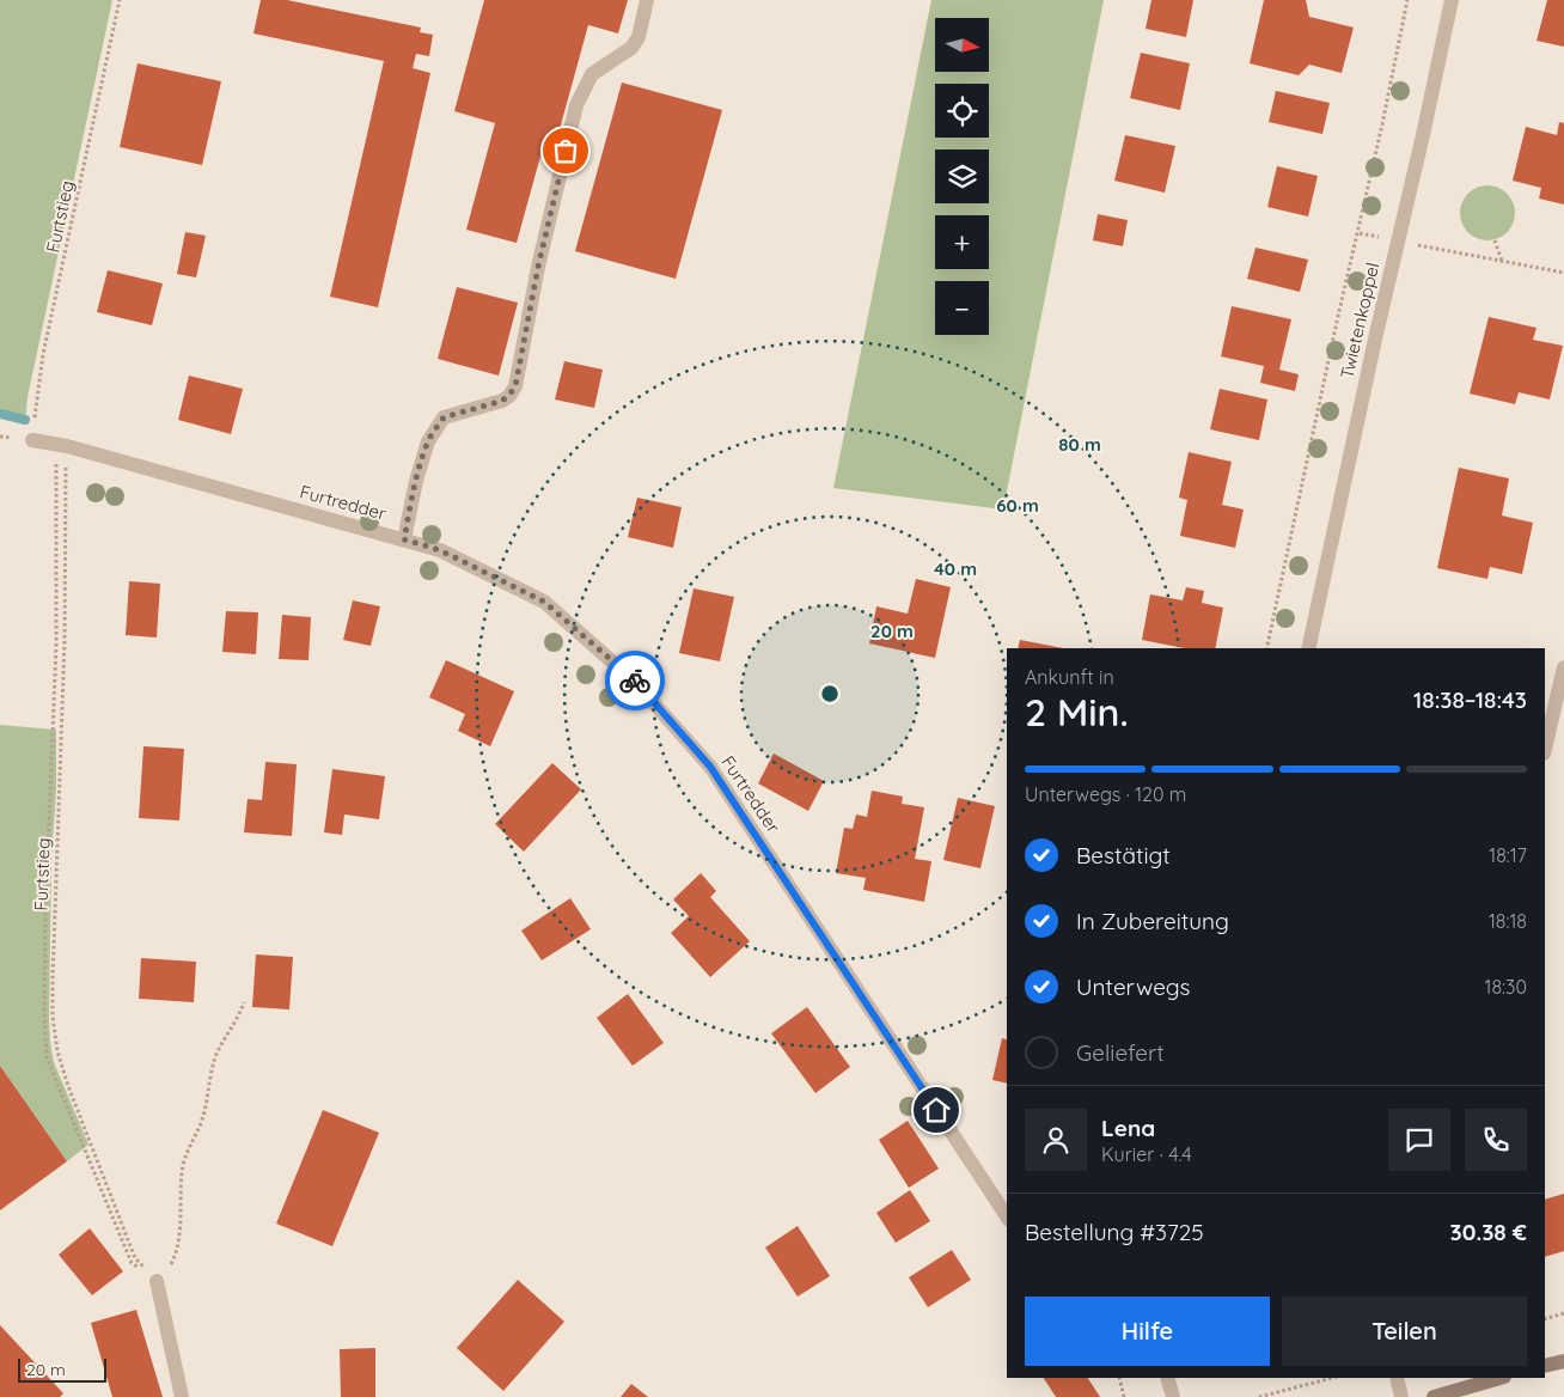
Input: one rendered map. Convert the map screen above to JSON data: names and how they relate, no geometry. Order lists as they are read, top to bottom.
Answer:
{
  "streets": {
    "street": ["Twietenkoppel", "Furtredder"],
    "path": ["Furtstieg"]
  },
  "crossings": [
    ["Furtstieg", "Furtredder"]
  ],
  "scale_bar": "20 m",
  "north": "right",
  "page": {
    "map_buttons": ["+", "−"],
    "heading": ["2 Min.", "Ankunft in", "18:38–18:43"],
    "panel": [
      "Lena",
      "Kurier · 4.4",
      "Bestellung #3725",
      "30.38 €"
    ],
    "bar": "Unterwegs · 120 m",
    "list": [
      ["Bestätigt", "18:17"],
      ["In Zubereitung", "18:18"],
      ["Unterwegs", "18:30"],
      "Geliefert"
    ],
    "buttons": ["Hilfe", "Teilen"],
    "scale": "20 m"
  },
  "rings": [
    "80 m",
    "60 m",
    "40 m",
    "20 m"
  ]
}
